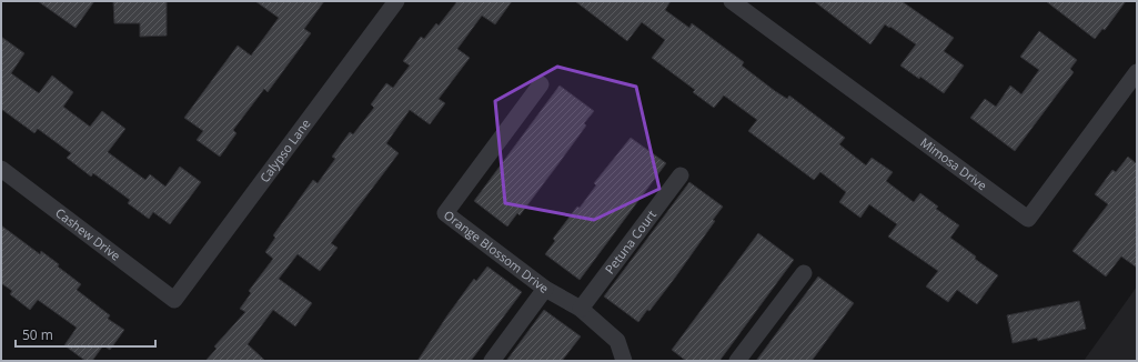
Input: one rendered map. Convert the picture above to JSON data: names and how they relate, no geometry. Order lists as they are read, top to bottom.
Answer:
{
  "streets": {
    "street": [
      "Calypso Lane",
      "Mimosa Drive",
      "Cashew Drive",
      "Petuna Court",
      "Orange Blossom Drive"
    ]
  },
  "crossings": [
    ["Calypso Lane", "Cashew Drive"],
    ["Petuna Court", "Orange Blossom Drive"]
  ],
  "scale_bar": "50 m"
}
